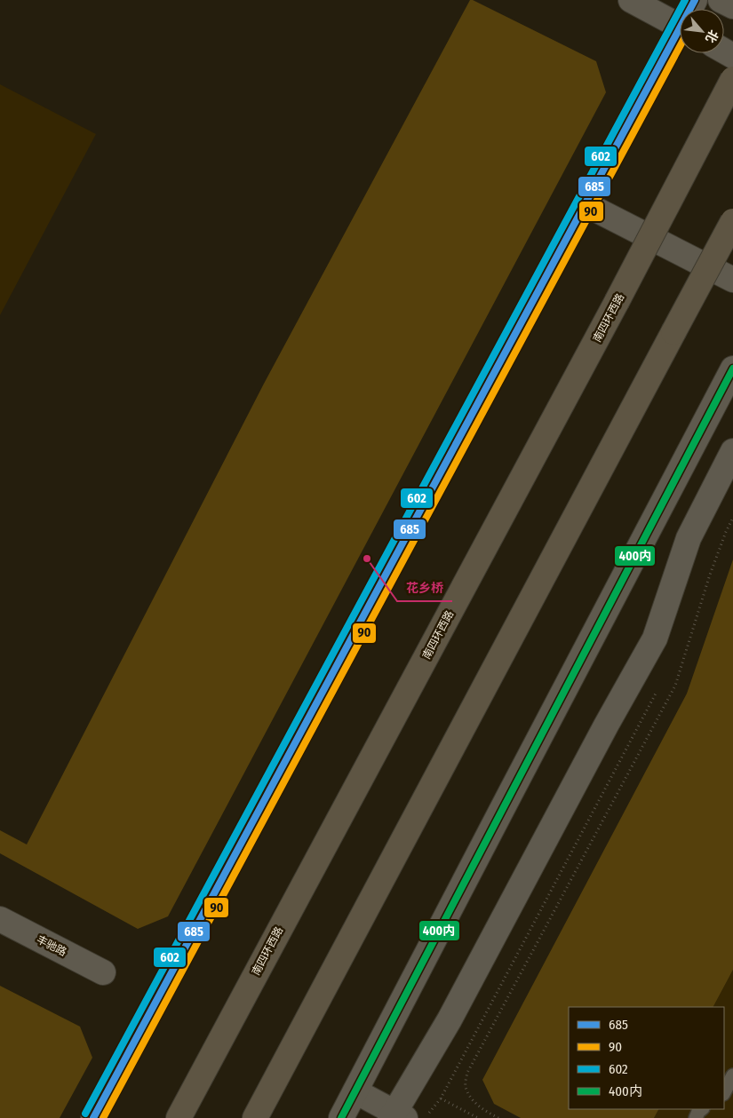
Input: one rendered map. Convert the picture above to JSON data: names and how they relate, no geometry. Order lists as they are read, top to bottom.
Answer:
{
  "streets": {
    "highway": ["南四环西路"],
    "main road": ["丰驰路"]
  },
  "places": ["花乡桥"],
  "lines": [
    "transit line 685",
    "transit line 602",
    "transit line 90",
    "transit line 400内"
  ],
  "legend": [
    "685",
    "90",
    "602",
    "400内"
  ],
  "north": "bottom right"
}
